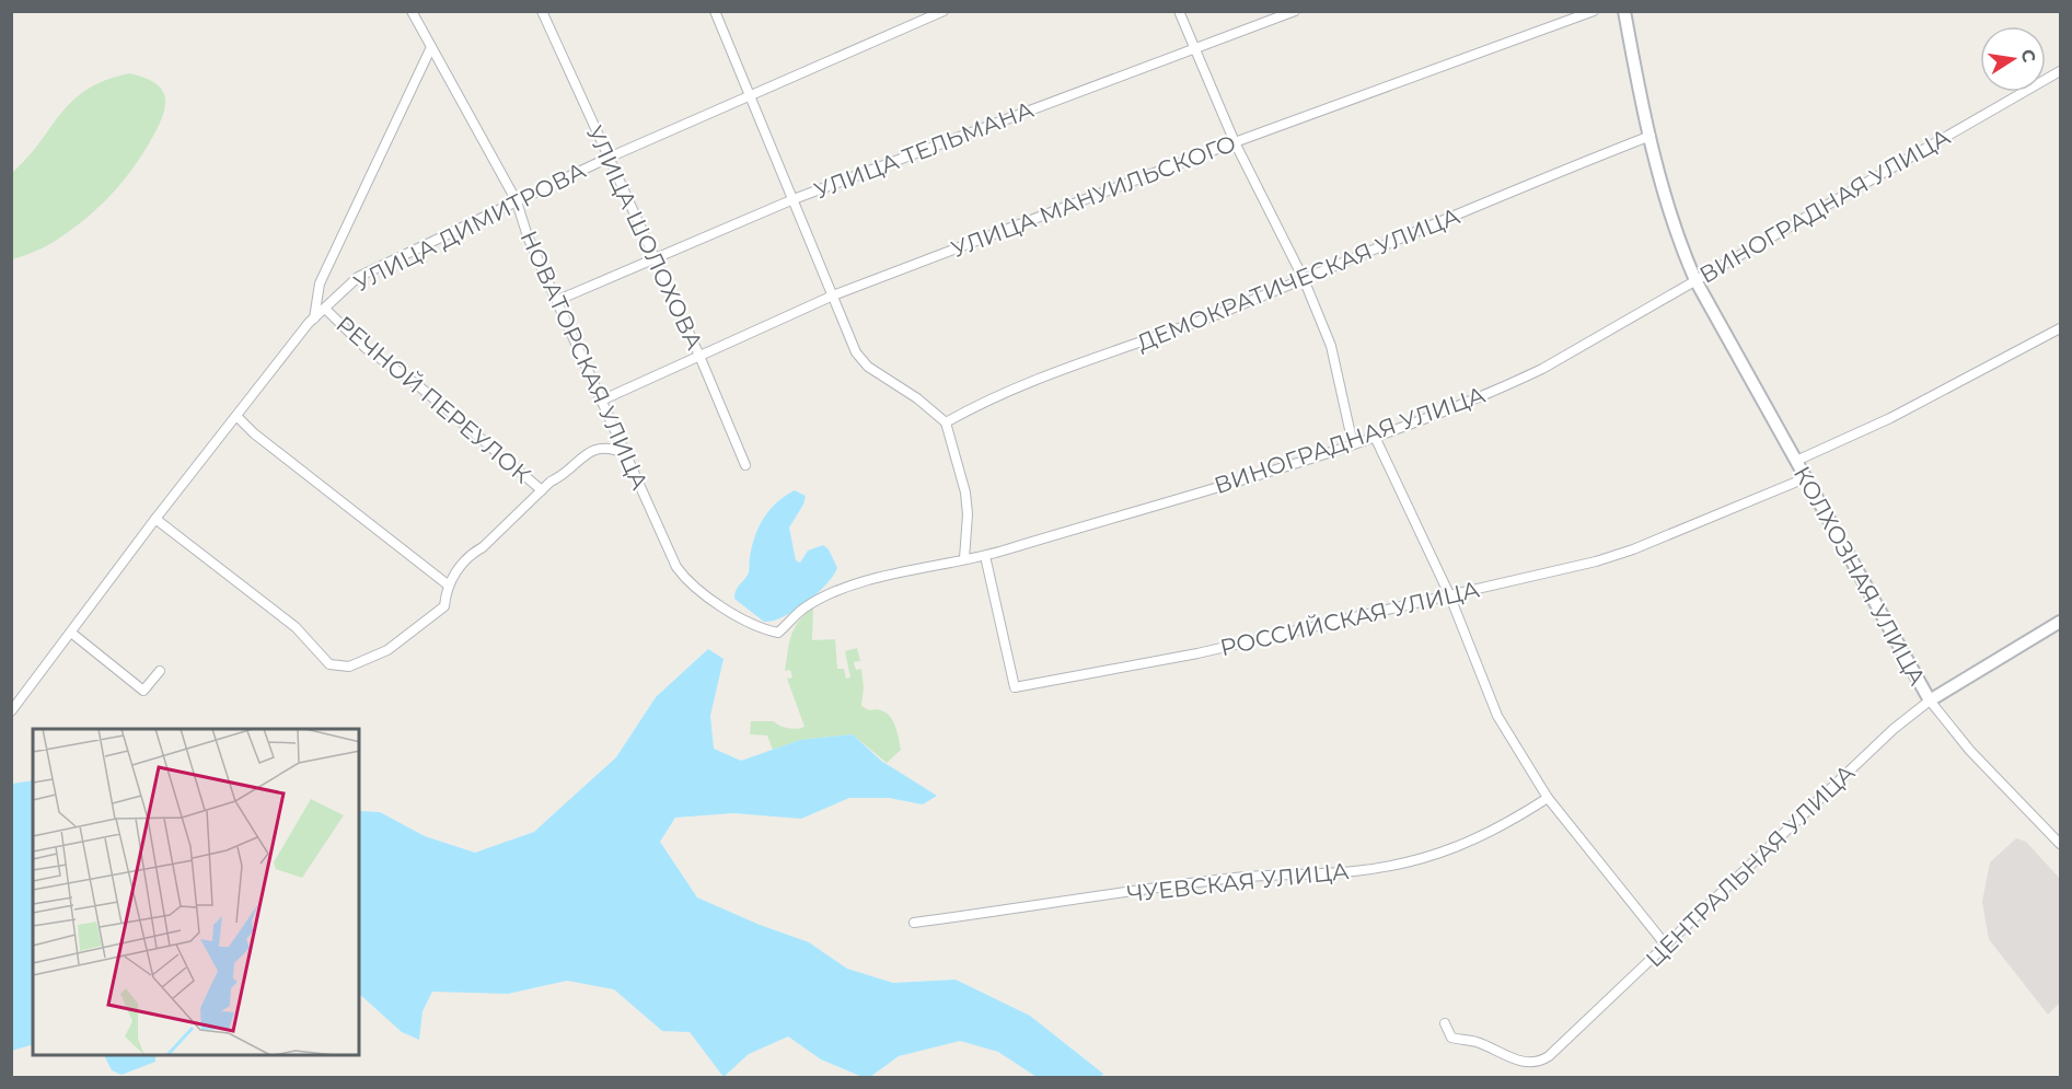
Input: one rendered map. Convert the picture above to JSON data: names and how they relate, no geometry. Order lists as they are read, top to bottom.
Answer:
{
  "streets": {
    "street": [
      "УЛИЦА ТЕЛЬМАНА",
      "УЛИЦА МАНУИЛЬСКОГО",
      "ВИНОГРАДНАЯ УЛИЦА",
      "УЛИЦА ДИМИТРОВА",
      "УЛИЦА ШОЛОХОВА",
      "ДЕМОКРАТИЧЕСКАЯ УЛИЦА",
      "НОВАТОРСКАЯ УЛИЦА",
      "РЕЧНОЙ ПЕРЕУЛОК",
      "КОЛХОЗНАЯ УЛИЦА",
      "РОССИЙСКАЯ УЛИЦА",
      "ЦЕНТРАЛЬНАЯ УЛИЦА",
      "ЧУЕВСКАЯ УЛИЦА"
    ]
  },
  "crossings": [
    ["УЛИЦА ТЕЛЬМАНА", "УЛИЦА ШОЛОХОВА"],
    ["УЛИЦА ТЕЛЬМАНА", "НОВАТОРСКАЯ УЛИЦА"],
    ["УЛИЦА МАНУИЛЬСКОГО", "УЛИЦА ШОЛОХОВА"],
    ["УЛИЦА МАНУИЛЬСКОГО", "НОВАТОРСКАЯ УЛИЦА"],
    ["ВИНОГРАДНАЯ УЛИЦА", "НОВАТОРСКАЯ УЛИЦА"],
    ["ВИНОГРАДНАЯ УЛИЦА", "КОЛХОЗНАЯ УЛИЦА"],
    ["ВИНОГРАДНАЯ УЛИЦА", "РОССИЙСКАЯ УЛИЦА"],
    ["УЛИЦА ДИМИТРОВА", "УЛИЦА ШОЛОХОВА"],
    ["УЛИЦА ДИМИТРОВА", "НОВАТОРСКАЯ УЛИЦА"],
    ["УЛИЦА ДИМИТРОВА", "РЕЧНОЙ ПЕРЕУЛОК"],
    ["ДЕМОКРАТИЧЕСКАЯ УЛИЦА", "КОЛХОЗНАЯ УЛИЦА"],
    ["КОЛХОЗНАЯ УЛИЦА", "РОССИЙСКАЯ УЛИЦА"],
    ["КОЛХОЗНАЯ УЛИЦА", "ЦЕНТРАЛЬНАЯ УЛИЦА"]
  ],
  "north": "right"
}
